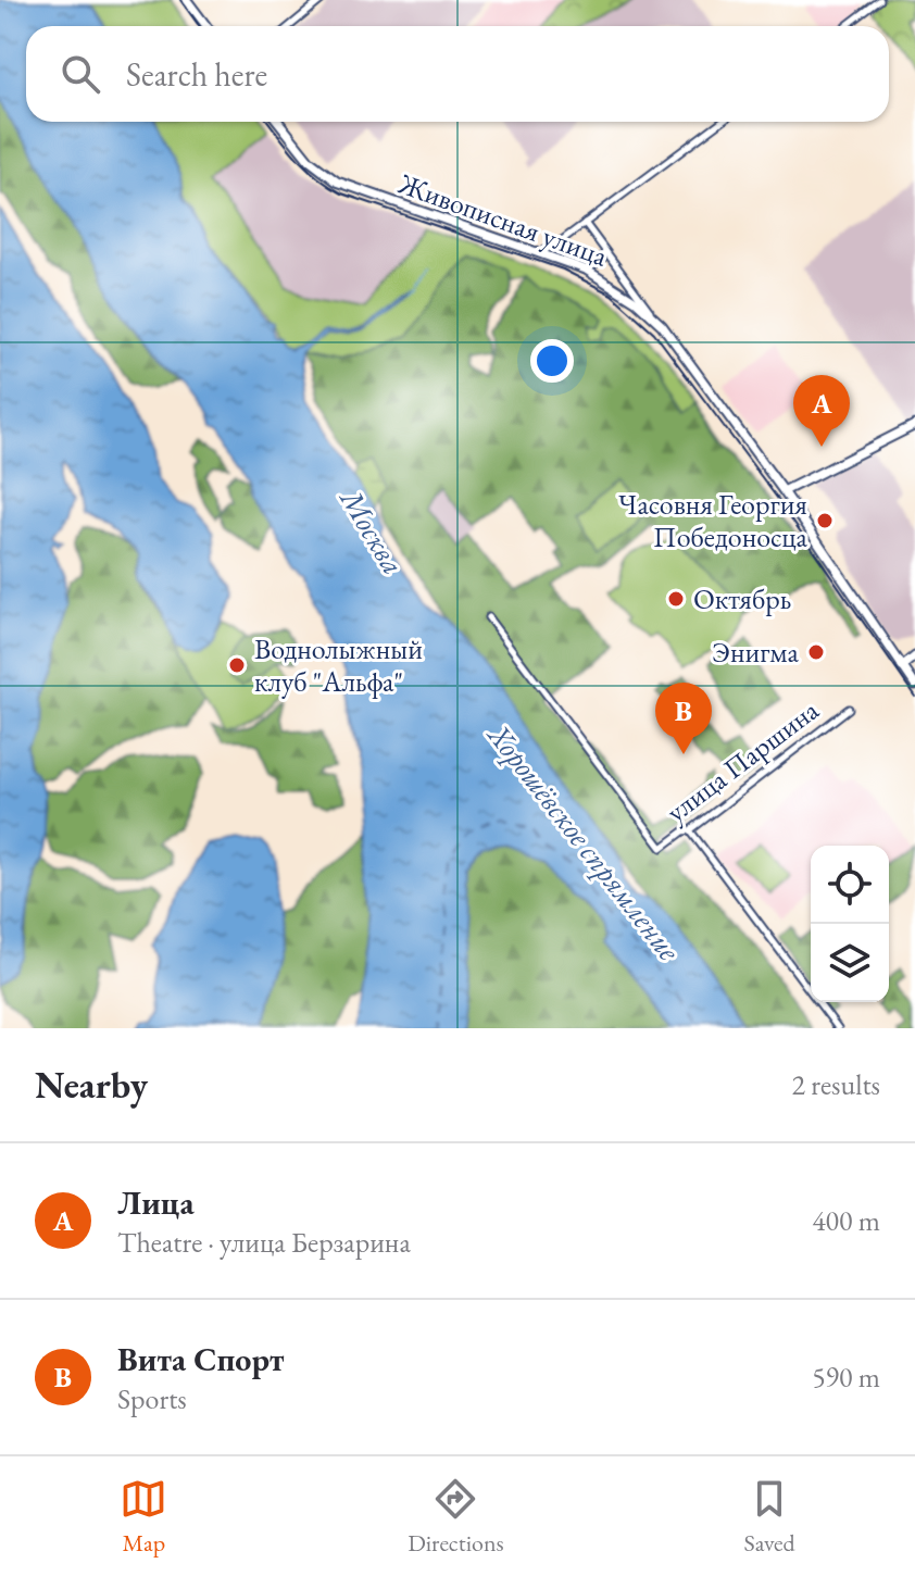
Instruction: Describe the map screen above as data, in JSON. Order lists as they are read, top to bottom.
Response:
{
  "streets": {
    "street": ["Живописная улица", "улица Паршина"]
  },
  "water": ["Москва", "Хорошёвское спрямление"],
  "places": [
    "Часовня Георгия Победоносца",
    "Октябрь",
    "Энигма",
    "Воднолыжный клуб \"Альфа\""
  ],
  "page": {
    "search": "Search here",
    "pins": ["A", "B"],
    "heading": ["Nearby", "2 results"],
    "list": [
      {
        "mark": "A",
        "name": "Лица",
        "note": "Theatre · улица Берзарина",
        "value": "400 m"
      },
      {
        "mark": "B",
        "name": "Вита Спорт",
        "note": "Sports",
        "value": "590 m"
      }
    ],
    "nav": ["Map", "Directions", "Saved"]
  }
}
